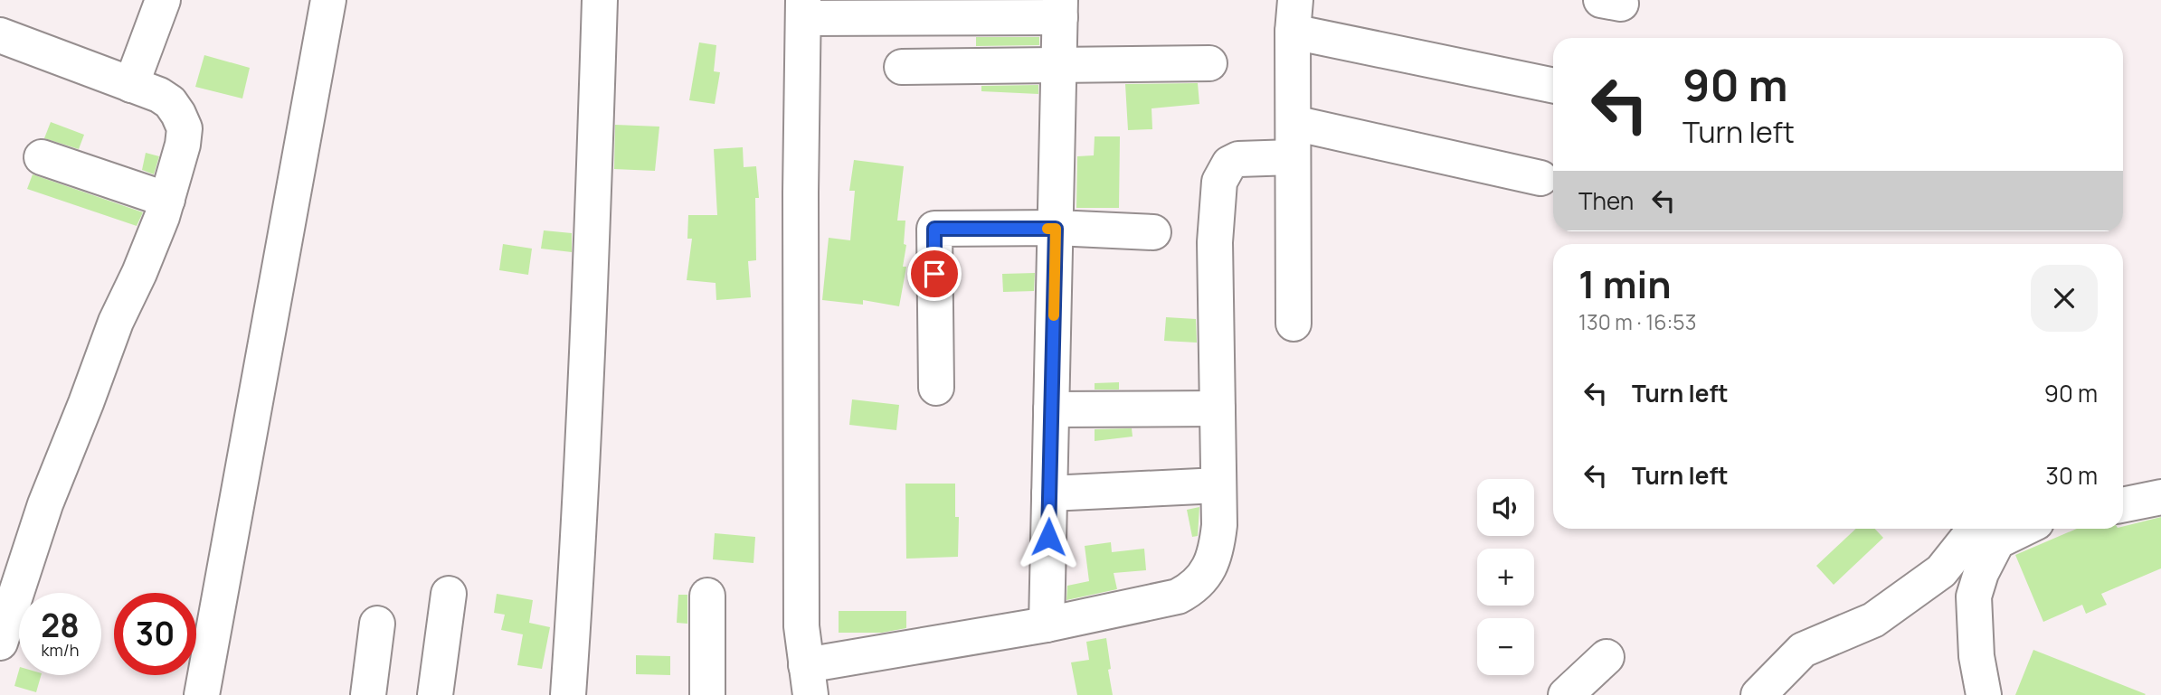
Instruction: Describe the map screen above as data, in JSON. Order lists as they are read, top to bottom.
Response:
{
  "page": {
    "turn": ["90 m", "Turn left"],
    "then": "Then",
    "heading": ["1 min", "130 m · 16:53"],
    "list": [
      {
        "name": "Turn left",
        "value": "90 m"
      },
      {
        "name": "Turn left",
        "value": "30 m"
      }
    ],
    "map_buttons": ["+", "−"],
    "speed": "28 km/h",
    "limit": "30"
  }
}
